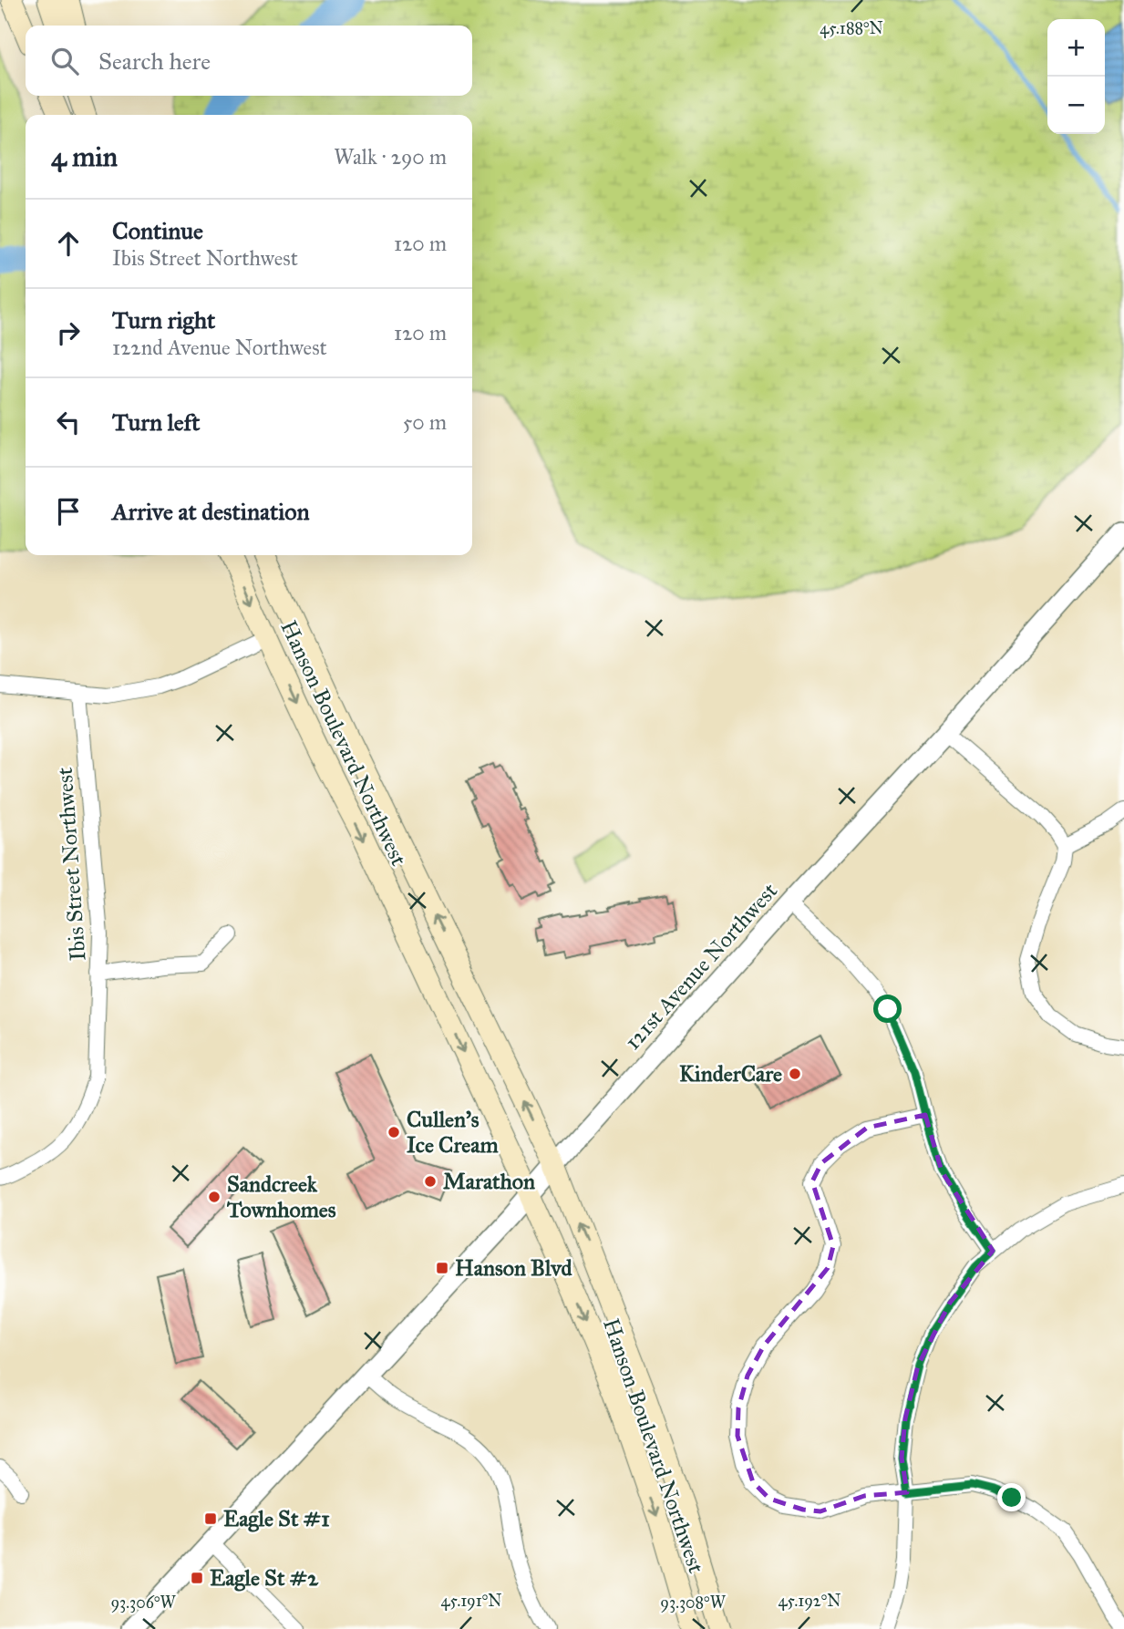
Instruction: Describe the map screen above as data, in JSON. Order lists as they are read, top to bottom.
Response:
{
  "streets": {
    "main road": ["Hanson Boulevard Northwest"],
    "street": ["Ibis Street Northwest", "121st Avenue Northwest"]
  },
  "crossings": [
    ["Hanson Boulevard Northwest", "121st Avenue Northwest"]
  ],
  "places": {
    "other": [
      "KinderCare",
      "Cullen's Ice Cream",
      "Marathon",
      "Sandcreek Townhomes"
    ],
    "transit": ["Hanson Blvd", "Eagle St #1", "Eagle St #2"]
  },
  "page": {
    "map_buttons": ["+", "−"],
    "search": "Search here",
    "heading": ["4 min", "Walk · 290 m"],
    "list": [
      ["Continue", "Ibis Street Northwest", "120 m"],
      ["Turn right", "122nd Avenue Northwest", "120 m"],
      ["Turn left", "50 m"],
      "Arrive at destination"
    ]
  },
  "coordinates": [
    "45.188°N",
    "45.191°N",
    "45.192°N",
    "93.306°W",
    "93.308°W"
  ]
}
